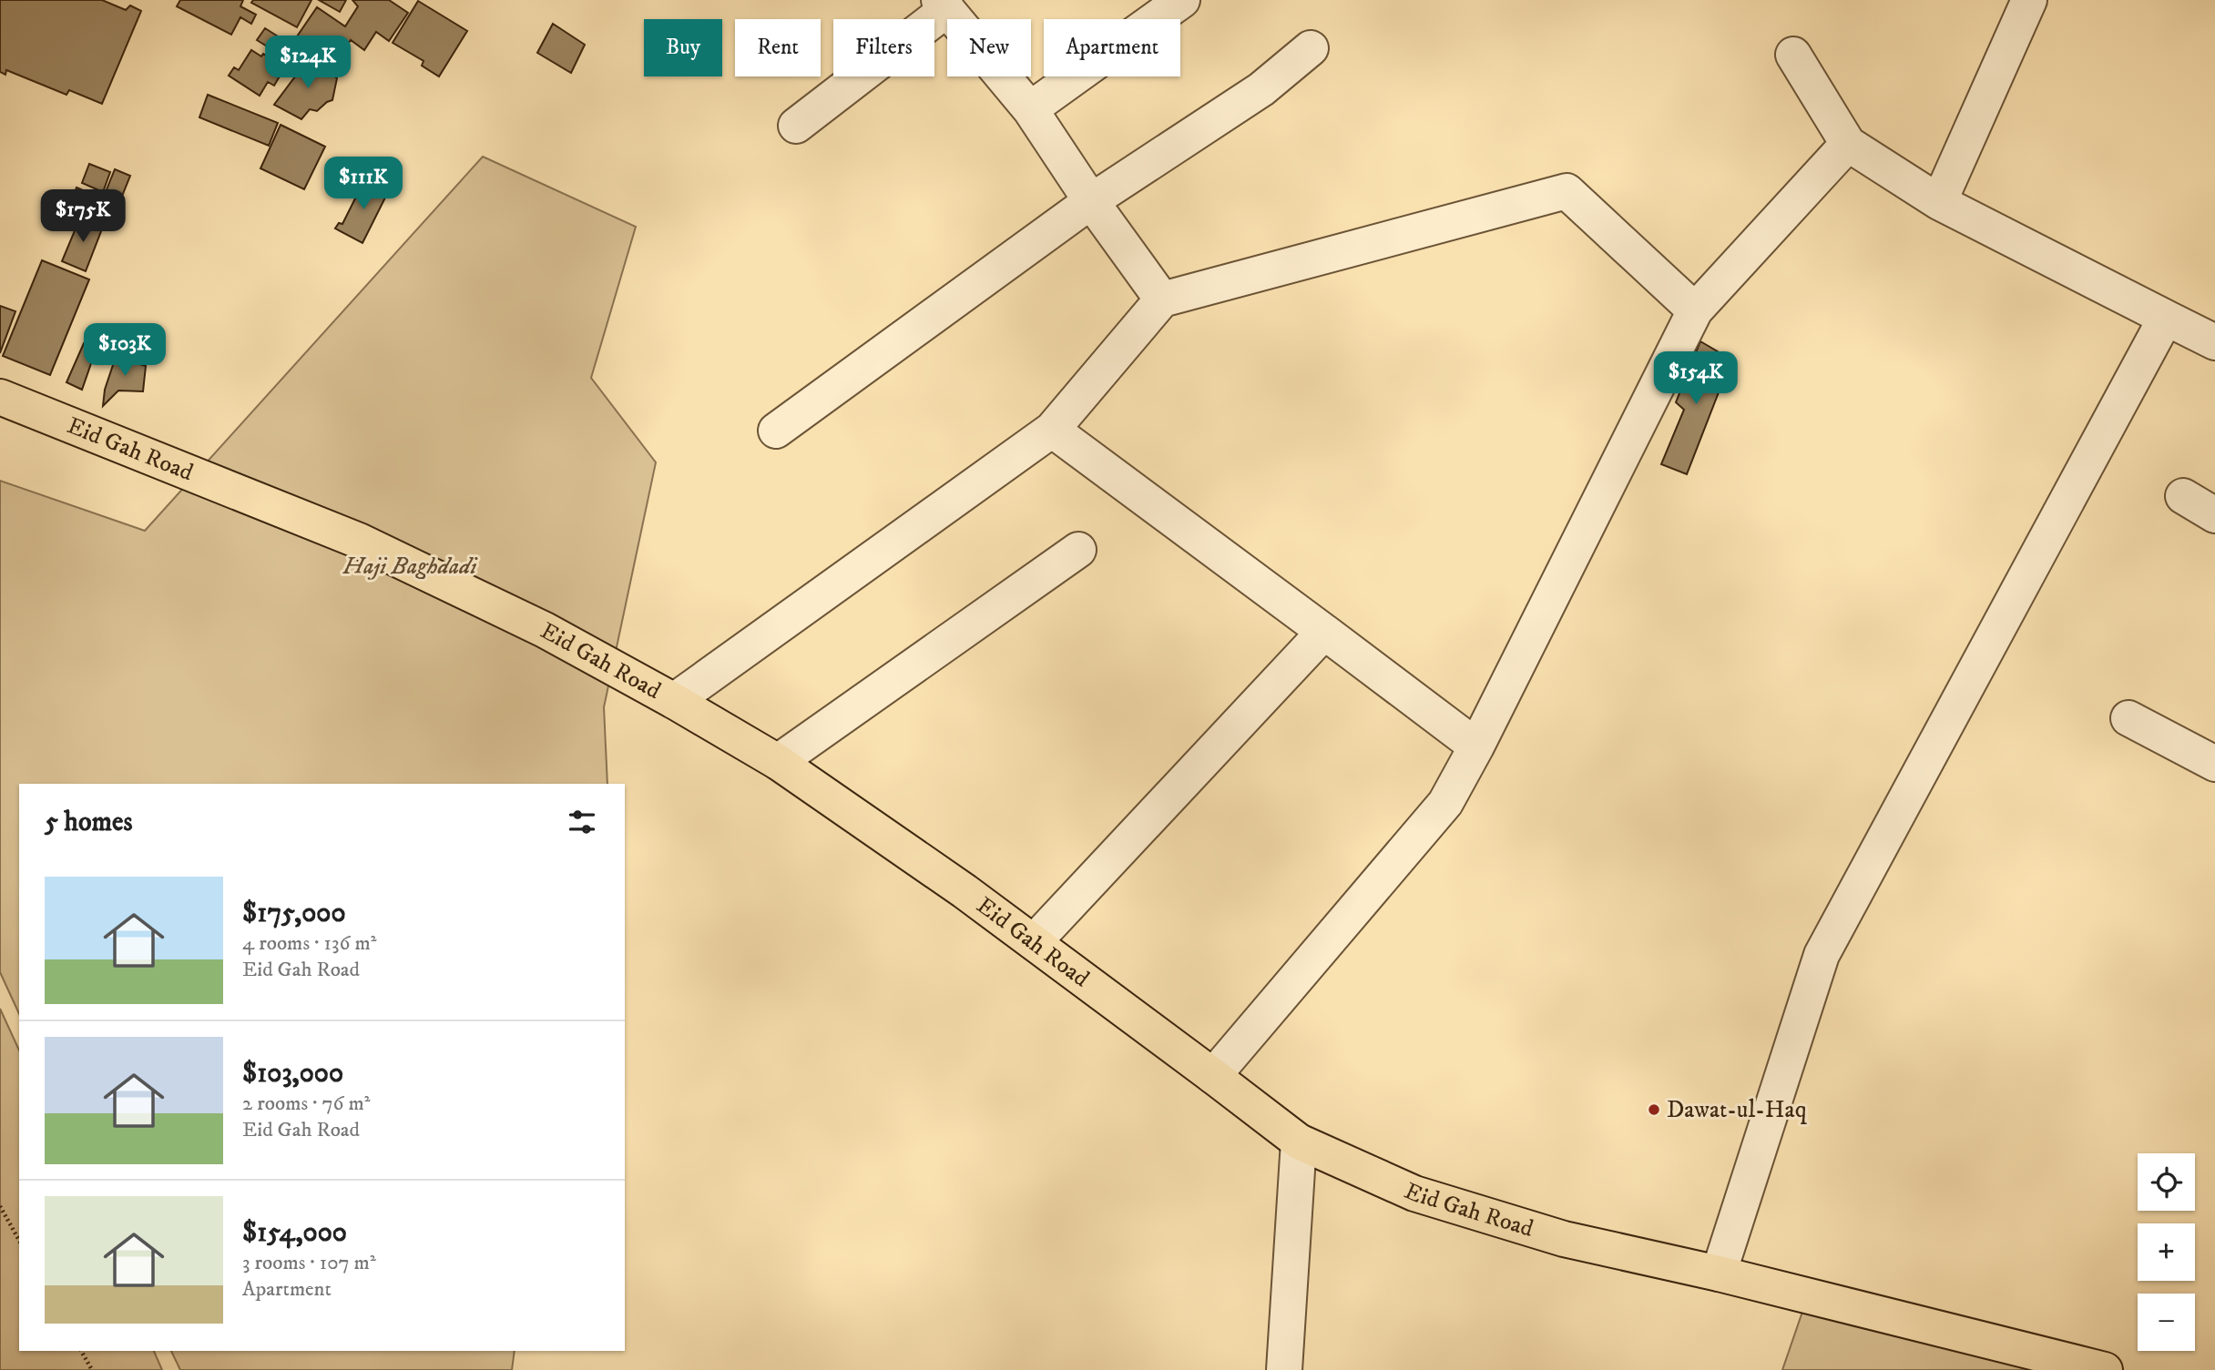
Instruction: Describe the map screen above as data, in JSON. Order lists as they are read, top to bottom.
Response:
{
  "streets": {
    "main road": ["Eid Gah Road"]
  },
  "parks": ["Haji Baghdadi"],
  "places": ["Dawat-ul-Haq"],
  "page": {
    "chip": [
      "Buy",
      "Rent",
      "Filters",
      "New",
      "Apartment"
    ],
    "price": [
      "$124K",
      "$111K",
      "$175K",
      "$103K",
      "$154K"
    ],
    "heading": "5 homes",
    "list": [
      {
        "name": "$175,000",
        "note": "4 rooms · 136 m² · Eid Gah Road"
      },
      {
        "name": "$103,000",
        "note": "2 rooms · 76 m² · Eid Gah Road"
      },
      {
        "name": "$154,000",
        "note": "3 rooms · 107 m² · Apartment"
      }
    ],
    "map_buttons": ["+", "−"]
  }
}
